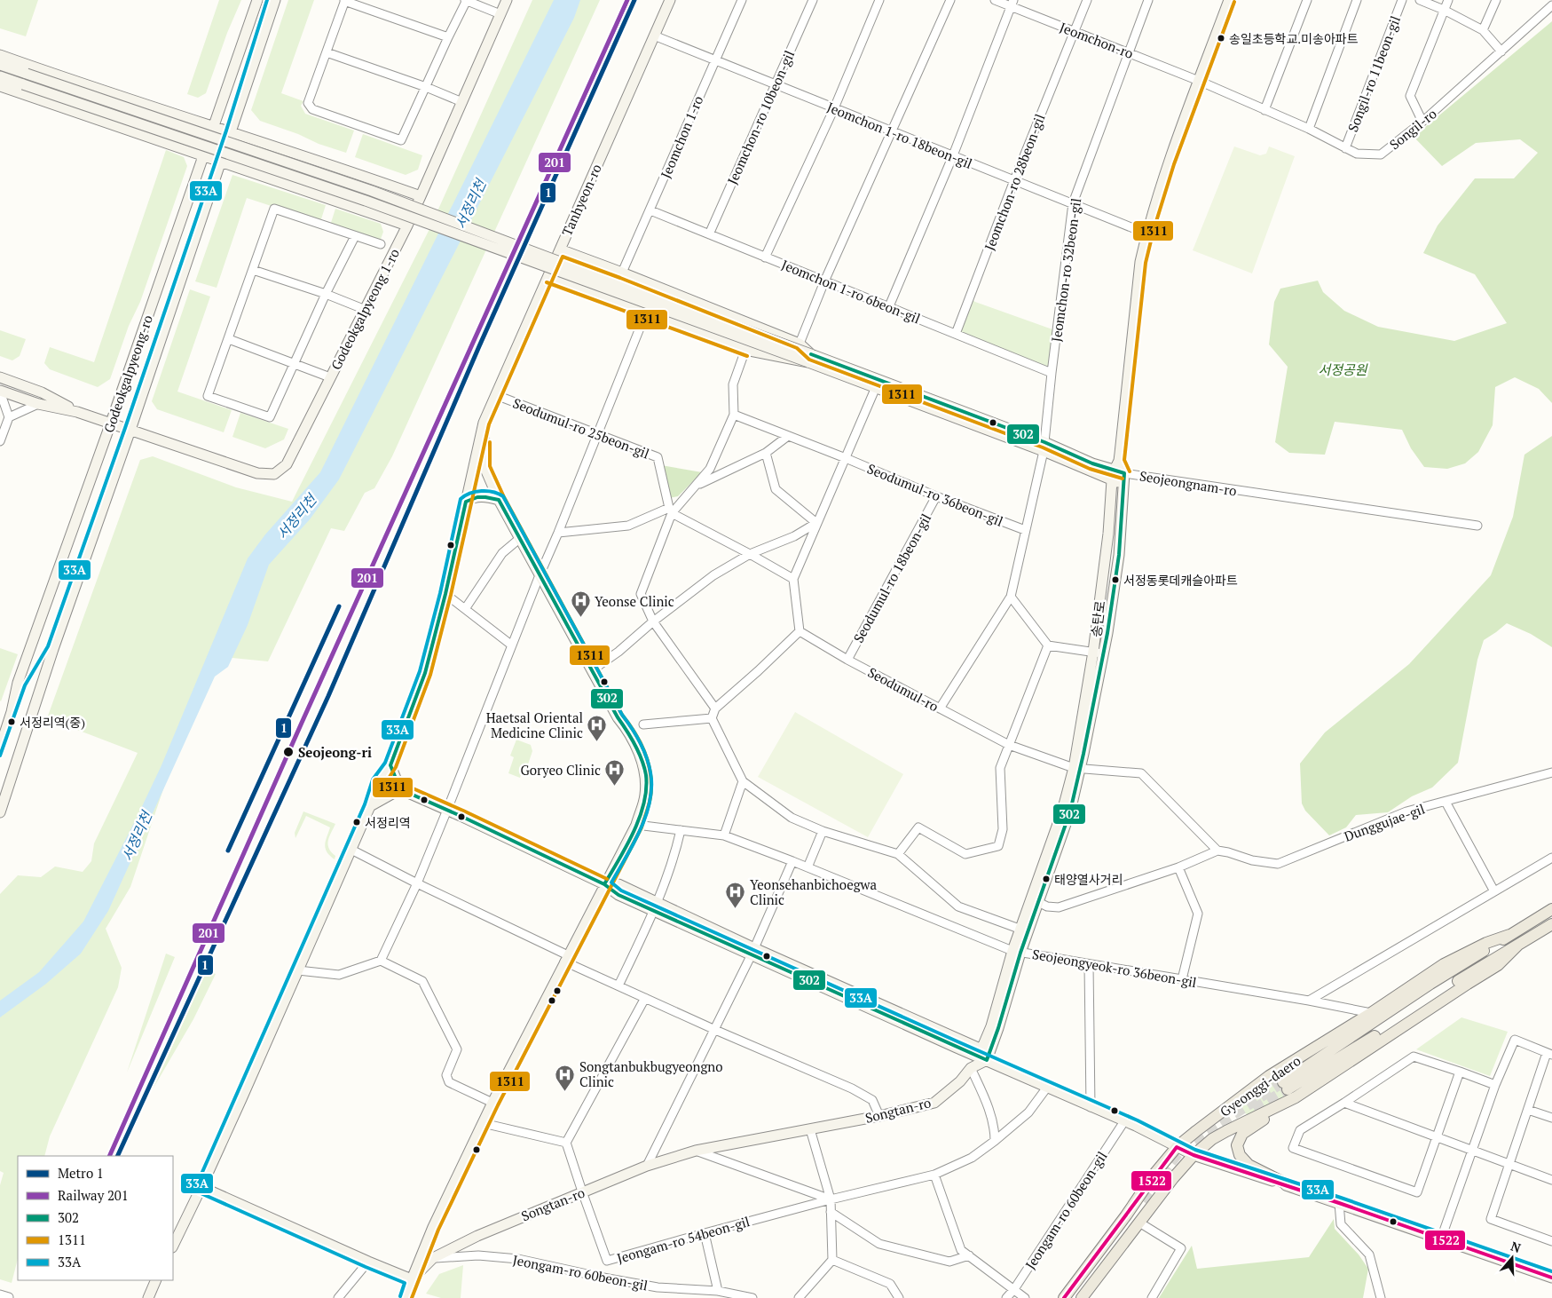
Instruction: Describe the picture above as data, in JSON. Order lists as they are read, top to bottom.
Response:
{
  "streets": {
    "main road": ["Gyeonggi-daero"],
    "street": [
      "Jeomchon-ro",
      "Songil-ro 11beon-gil",
      "Jeomchon-ro 10beon-gil",
      "Songil-ro",
      "Jeomchon 1-ro 18beon-gil",
      "Jeomchon 1-ro",
      "Jeomchon-ro 28beon-gil",
      "Tanhyeon-ro",
      "Jeomchon-ro 32beon-gil",
      "Jeomchon 1-ro 6beon-gil",
      "Godeokgalpyeong 1-ro",
      "Godeokgalpyeong-ro",
      "Seodumul-ro 25beon-gil",
      "Seojeongnam-ro",
      "Seodumul-ro 36beon-gil",
      "Seodumul-ro 18beon-gil",
      "송탄로",
      "Seodumul-ro",
      "Dunggujae-gil",
      "Seojeongyeok-ro 36beon-gil",
      "Songtan-ro",
      "Jeongam-ro 60beon-gil",
      "Jeongam-ro 54beon-gil"
    ]
  },
  "crossings": [
    ["Jeomchon-ro", "Songil-ro"],
    ["Jeomchon-ro", "Jeomchon-ro 28beon-gil"],
    ["Jeomchon-ro", "Jeomchon-ro 32beon-gil"],
    ["Songil-ro 11beon-gil", "Songil-ro"],
    ["Jeomchon-ro 10beon-gil", "Jeomchon 1-ro 18beon-gil"],
    ["Jeomchon-ro 10beon-gil", "Jeomchon 1-ro 6beon-gil"],
    ["Jeomchon 1-ro 18beon-gil", "Jeomchon 1-ro"],
    ["Jeomchon 1-ro 18beon-gil", "Jeomchon-ro 28beon-gil"],
    ["Jeomchon 1-ro 18beon-gil", "Tanhyeon-ro"],
    ["Jeomchon 1-ro 18beon-gil", "Jeomchon-ro 32beon-gil"],
    ["Jeomchon 1-ro", "Jeomchon 1-ro 6beon-gil"],
    ["Jeomchon-ro 28beon-gil", "Jeomchon 1-ro 6beon-gil"],
    ["Tanhyeon-ro", "Seodumul-ro 25beon-gil"],
    ["Jeomchon-ro 32beon-gil", "Jeomchon 1-ro 6beon-gil"],
    ["Jeomchon-ro 32beon-gil", "Seojeongnam-ro"],
    ["Jeomchon-ro 32beon-gil", "Seodumul-ro 36beon-gil"],
    ["Godeokgalpyeong 1-ro", "Godeokgalpyeong-ro"],
    ["Seojeongnam-ro", "송탄로"],
    ["Seodumul-ro 36beon-gil", "Seodumul-ro 18beon-gil"],
    ["Seodumul-ro 18beon-gil", "Seodumul-ro"],
    ["Seojeongyeok-ro 36beon-gil", "Gyeonggi-daero"],
    ["Songtan-ro", "Jeongam-ro 60beon-gil"],
    ["Songtan-ro", "Jeongam-ro 54beon-gil"]
  ],
  "water": ["서정리천"],
  "parks": ["서정공원"],
  "places": {
    "other": [
      "송일초등학교.미송아파트",
      "서정동롯데캐슬아파트",
      "서정리역(중)",
      "Seojeong-ri",
      "서정리역",
      "태양열사거리"
    ],
    "hospital": [
      "Yeonse Clinic",
      "Haetsal Oriental Medicine Clinic",
      "Goryeo Clinic",
      "Yeonsehanbichoegwa Clinic",
      "Songtanbukbugyeongno Clinic"
    ]
  },
  "lines": [
    "metro line 1",
    "rail line 201",
    "transit line 33A",
    "transit line 1311",
    "transit line 302",
    "transit line 1522"
  ],
  "legend": [
    "Metro 1",
    "Railway 201",
    "302",
    "1311",
    "33A"
  ],
  "north": "top"
}
